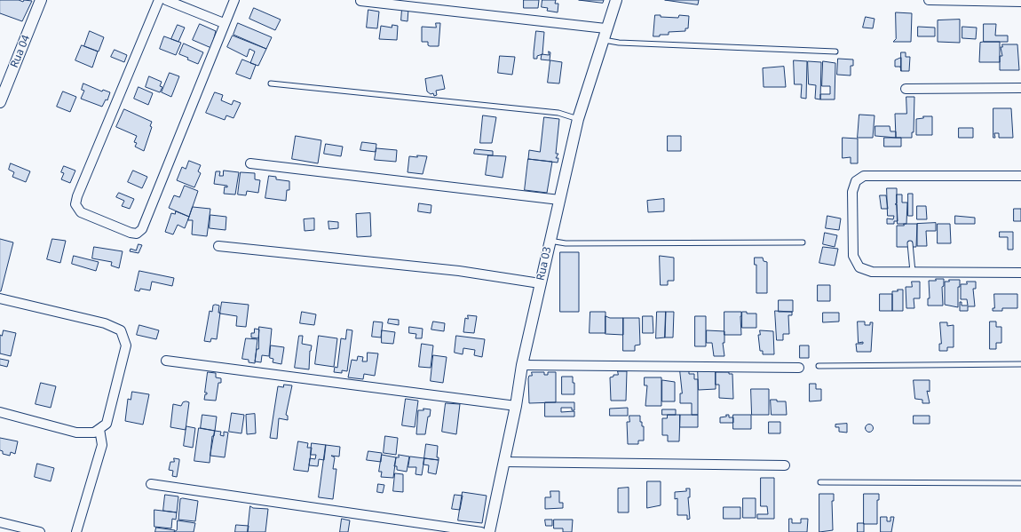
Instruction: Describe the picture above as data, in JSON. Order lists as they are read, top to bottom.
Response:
{
  "streets": {
    "street": ["Rua 04", "Rua 03"]
  }
}
